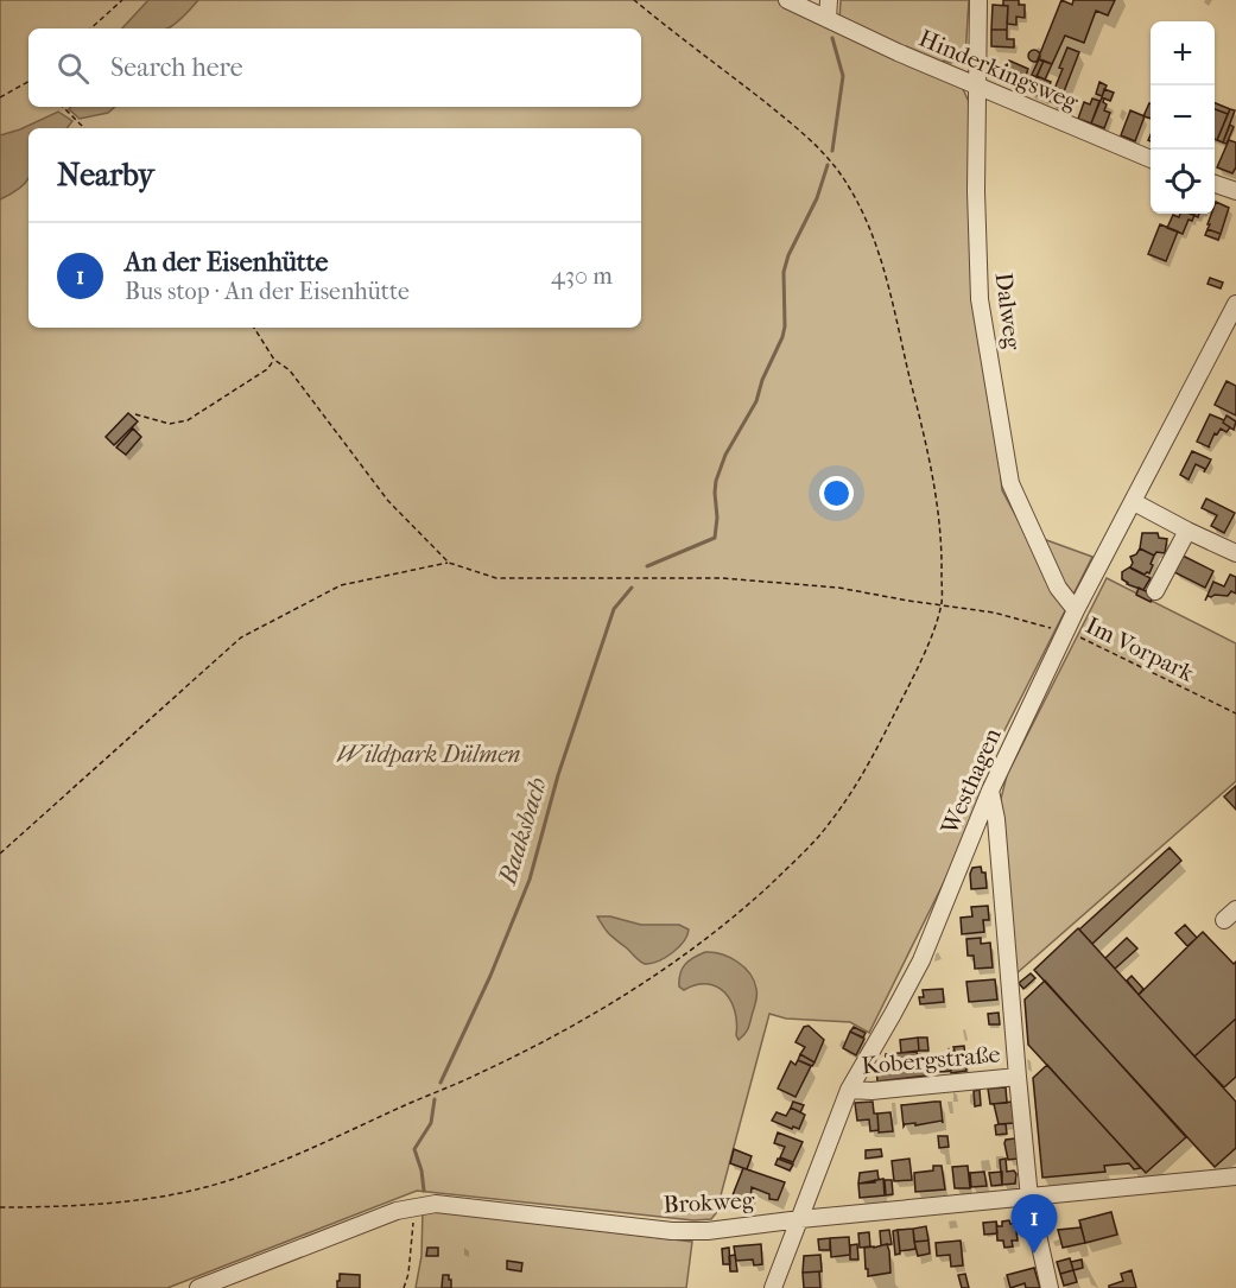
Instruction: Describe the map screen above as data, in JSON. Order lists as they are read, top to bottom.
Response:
{
  "streets": {
    "street": [
      "Hinderkingsweg",
      "Dalweg",
      "Westhagen",
      "Kobergstraße",
      "Brokweg"
    ],
    "path": ["Im Vorpark"]
  },
  "crossings": [
    ["Hinderkingsweg", "Dalweg"],
    ["Dalweg", "Westhagen"],
    ["Im Vorpark", "Westhagen"],
    ["Westhagen", "Kobergstraße"],
    ["Westhagen", "Brokweg"]
  ],
  "water": ["Baaksbach"],
  "parks": ["Wildpark Dülmen"],
  "page": {
    "map_buttons": ["+", "−"],
    "search": "Search here",
    "heading": "Nearby",
    "list": [
      {
        "mark": "1",
        "name": "An der Eisenhütte",
        "note": "Bus stop · An der Eisenhütte",
        "value": "430 m"
      }
    ],
    "pins": "1"
  }
}
